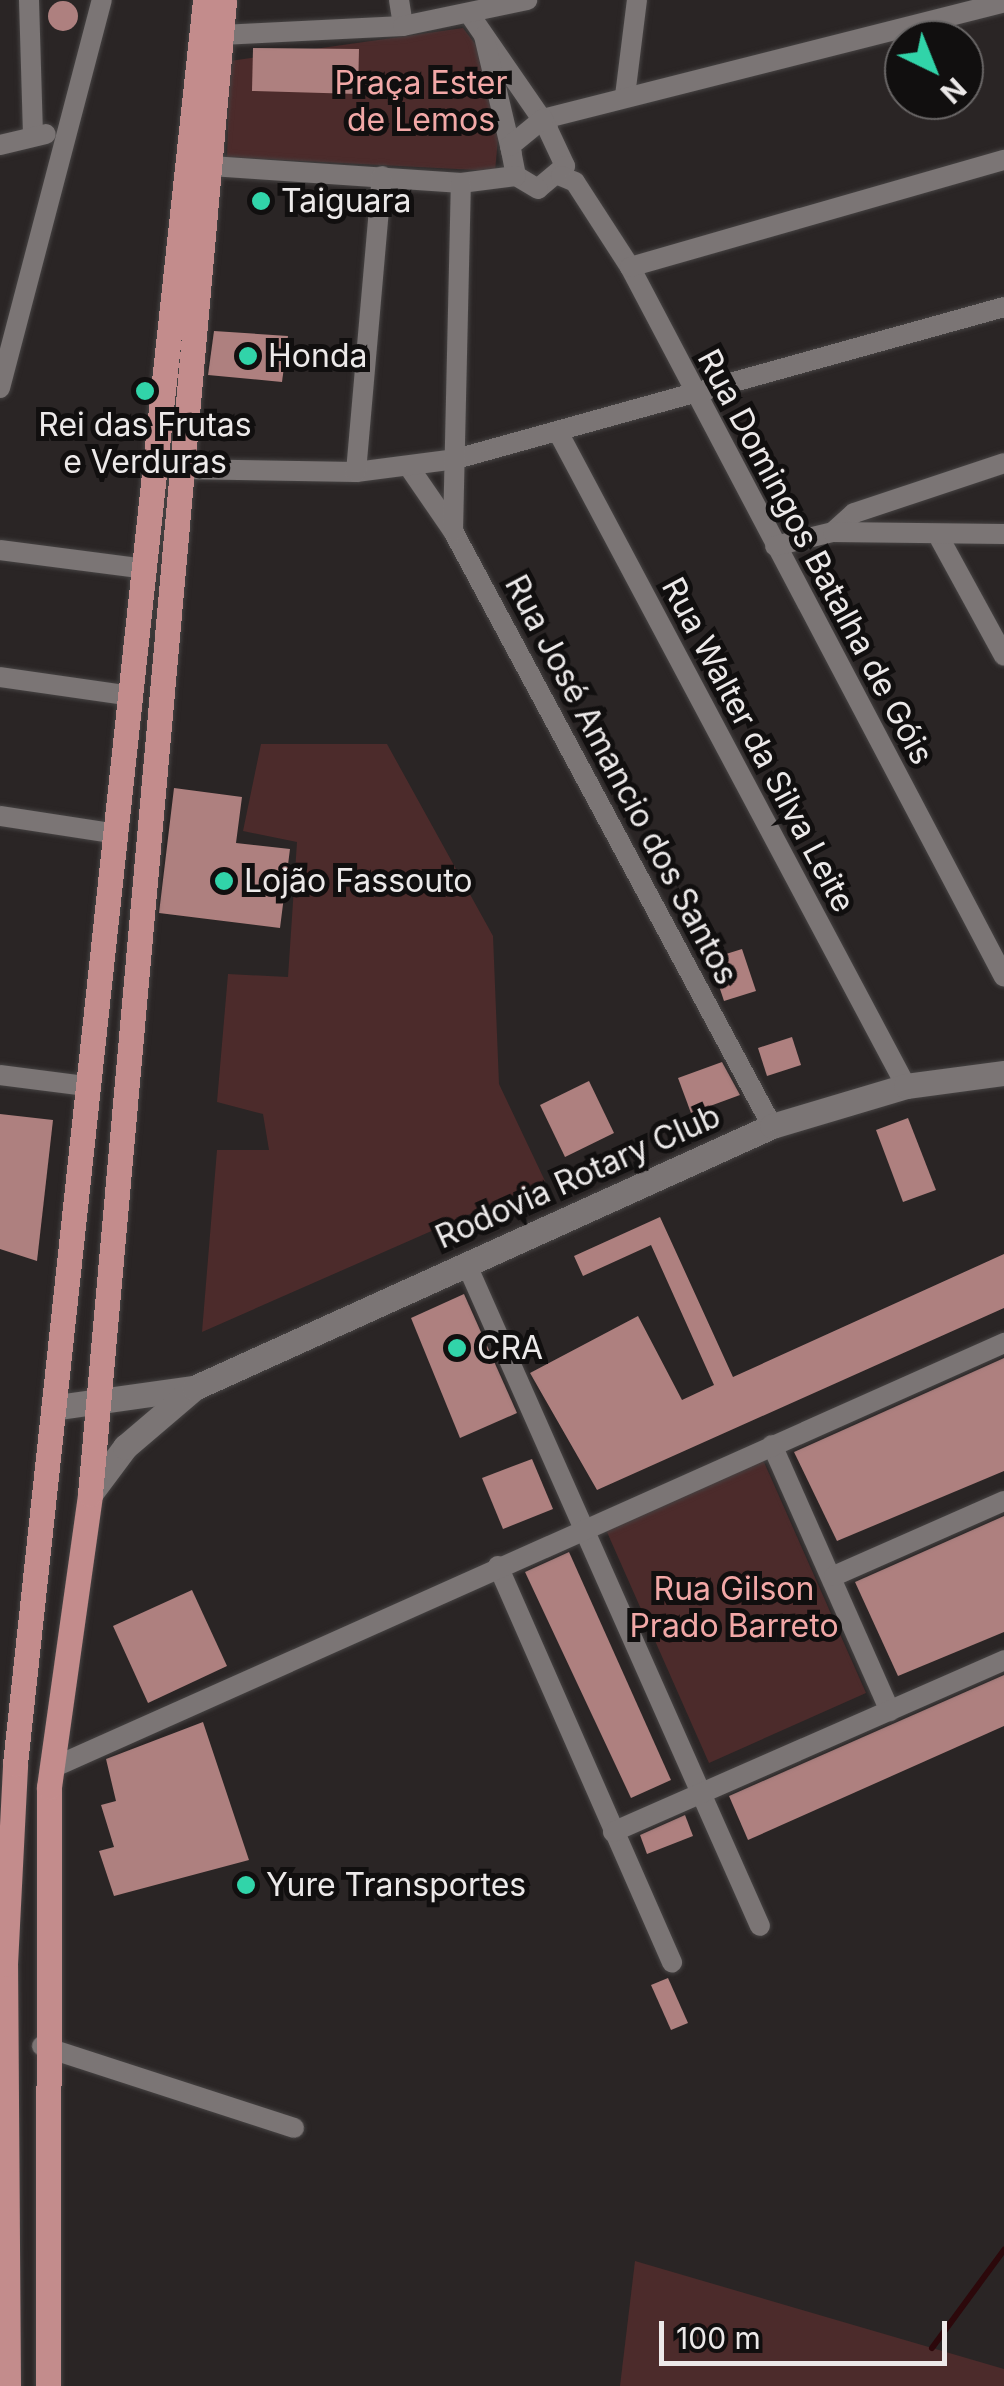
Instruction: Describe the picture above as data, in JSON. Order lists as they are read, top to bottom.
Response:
{
  "streets": {
    "main road": ["Rodovia Rotary Club"],
    "street": ["Rua Domingos Batalha de Góis", "Rua Walter da Silva Leite", "Rua José Amancio dos Santos"]
  },
  "crossings": [
    ["Rua Walter da Silva Leite", "Rodovia Rotary Club"],
    ["Rua José Amancio dos Santos", "Rodovia Rotary Club"]
  ],
  "parks": ["Praça Ester de Lemos", "Rua Gilson Prado Barreto"],
  "places": [
    "Taiguara",
    "Honda",
    "Rei das Frutas e Verduras",
    "Lojão Fassouto",
    "CRA",
    "Yure Transportes"
  ],
  "scale_bar": "100 m",
  "north": "bottom right"
}
